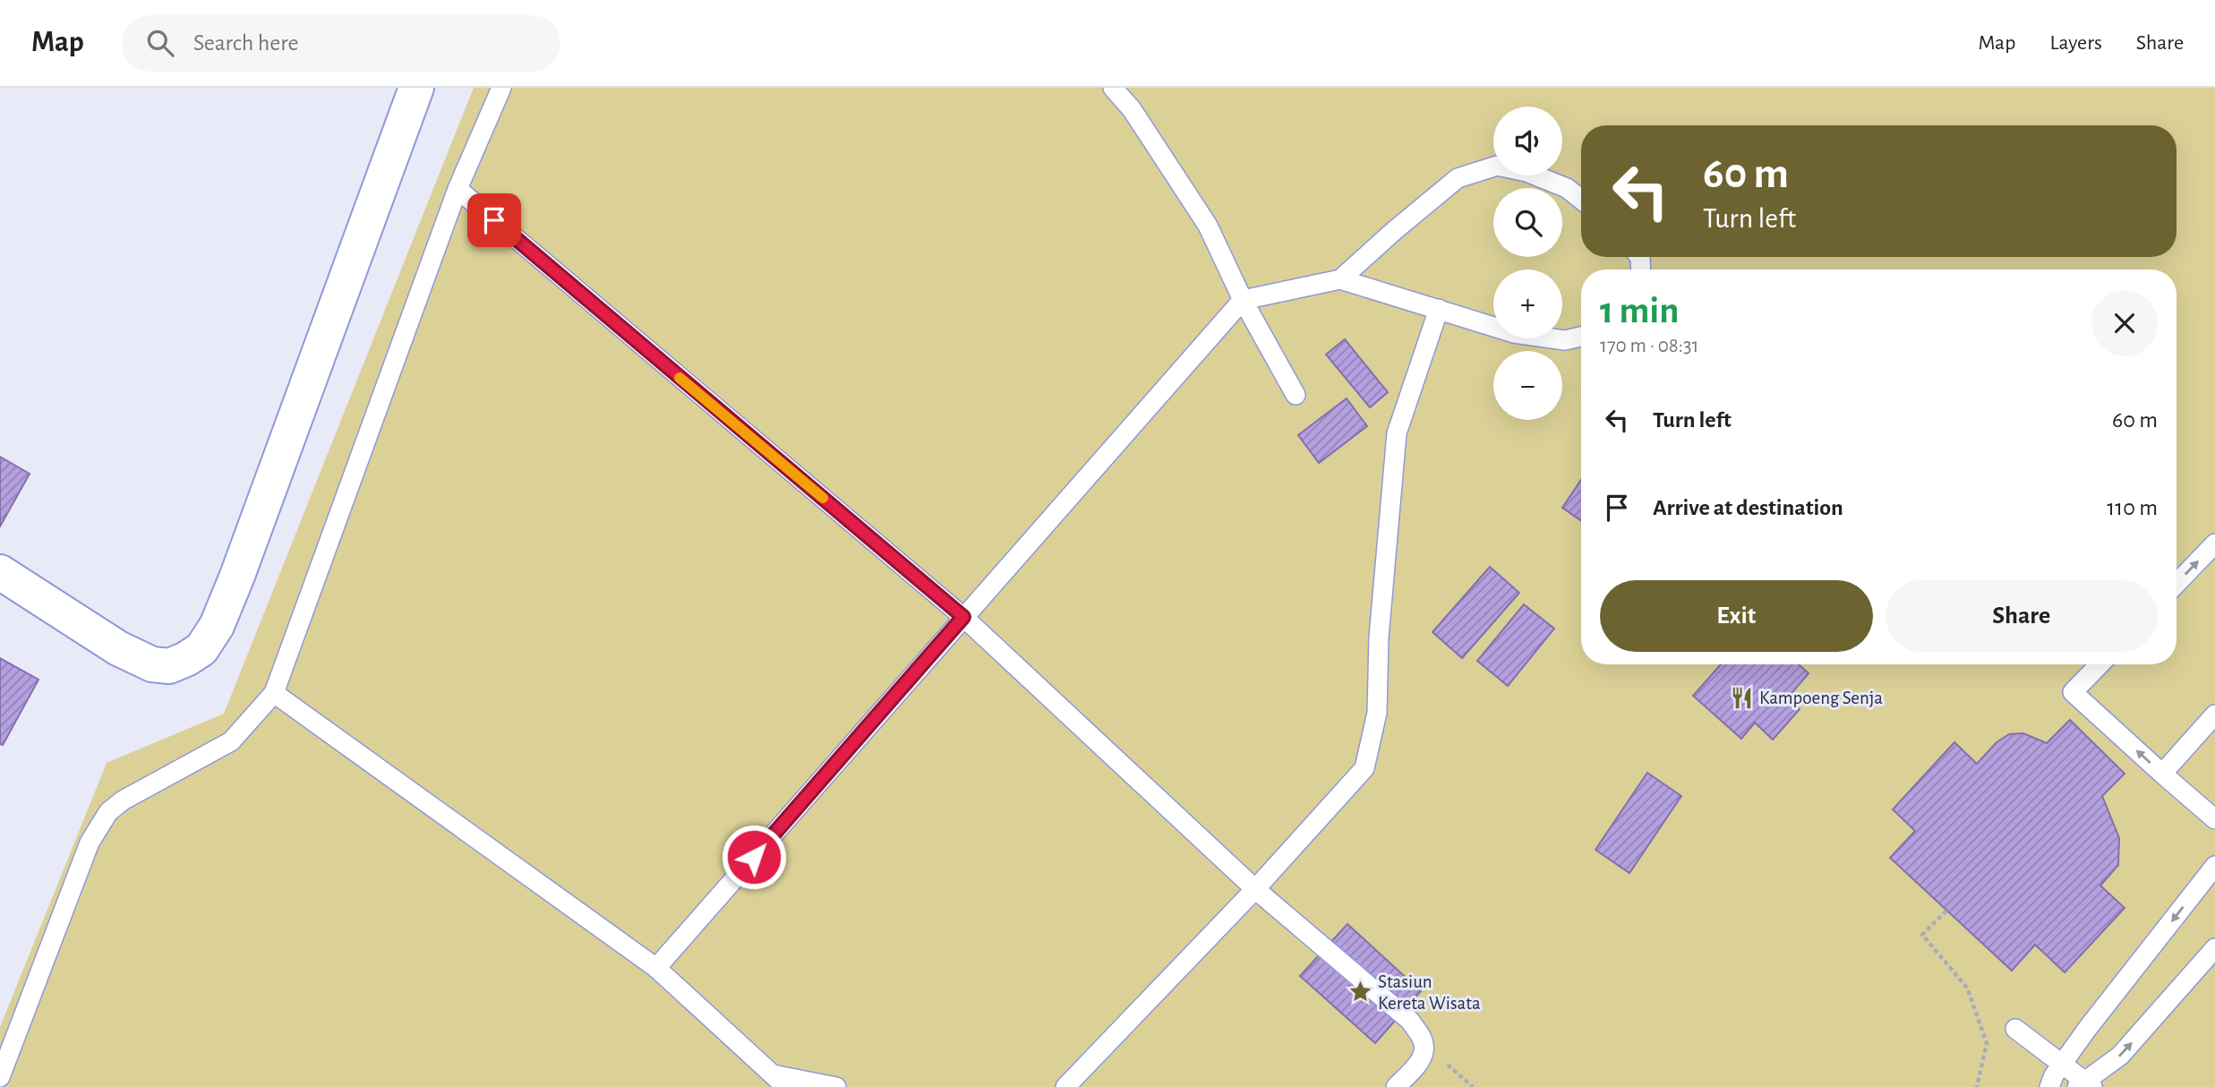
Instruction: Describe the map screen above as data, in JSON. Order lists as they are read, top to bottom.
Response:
{
  "places": {
    "restaurant": ["Kampoeng Senja"],
    "place": ["Stasiun Kereta Wisata"]
  },
  "page": {
    "header": "Map",
    "search": "Search here",
    "nav": ["Map", "Layers", "Share"],
    "map_buttons": ["+", "−"],
    "turn": ["60 m", "Turn left"],
    "heading": ["1 min", "170 m · 08:31"],
    "list": [
      {
        "name": "Turn left",
        "value": "60 m"
      },
      {
        "name": "Arrive at destination",
        "value": "110 m"
      }
    ],
    "buttons": ["Exit", "Share"]
  }
}
